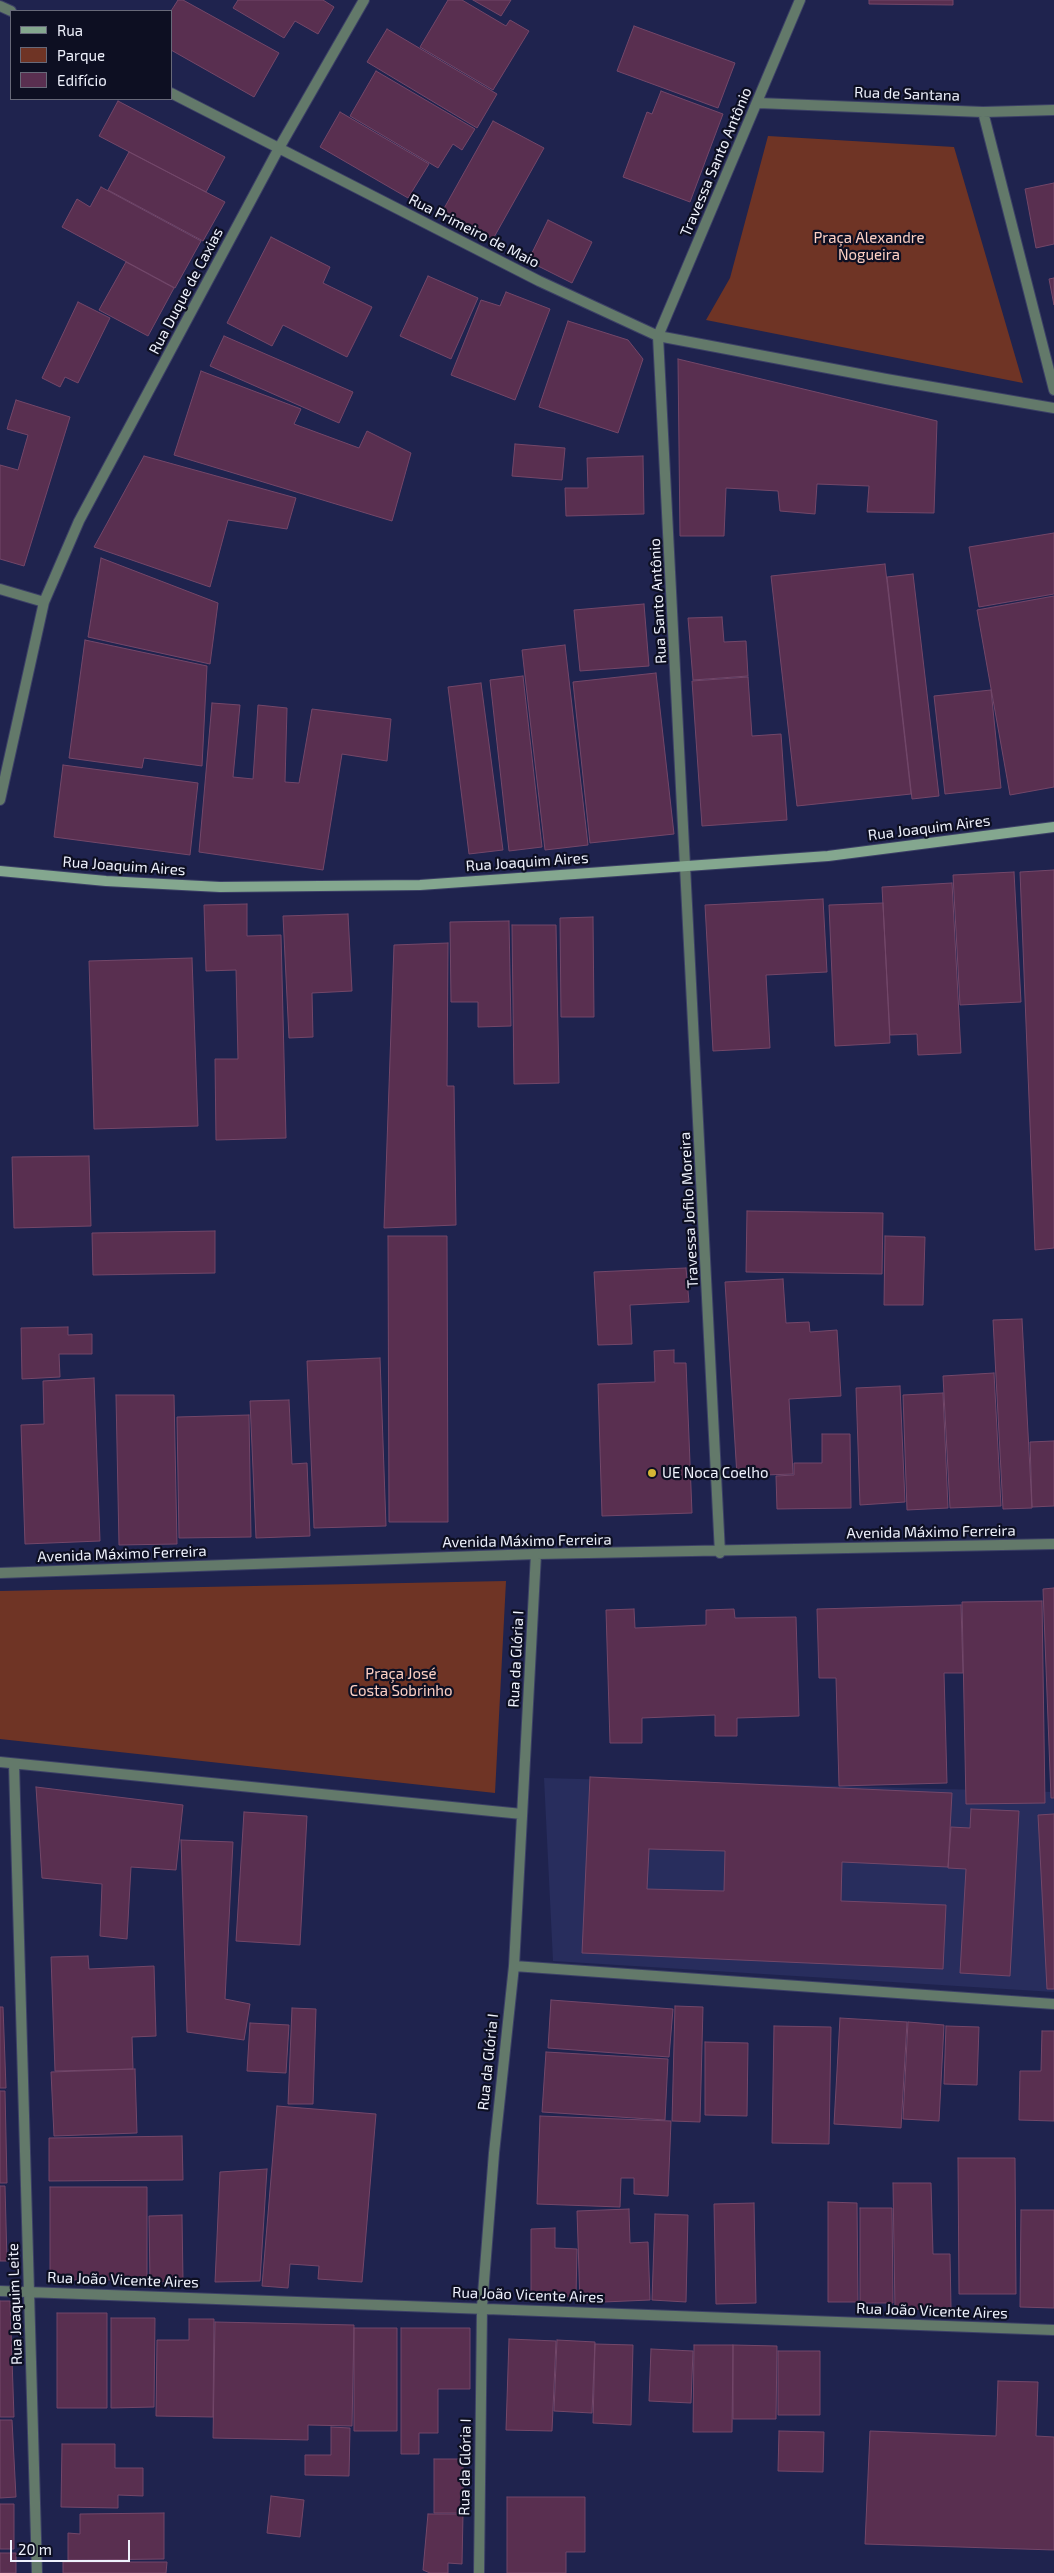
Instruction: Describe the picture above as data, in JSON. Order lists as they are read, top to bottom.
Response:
{
  "streets": {
    "street": [
      "Rua de Santana",
      "Travessa Santo Antônio",
      "Rua Primeiro de Maio",
      "Rua Duque de Caxias",
      "Rua Santo Antônio",
      "Rua Joaquim Aires",
      "Travessa Jofilo Moreira",
      "Avenida Máximo Ferreira",
      "Rua da Glória I",
      "Rua João Vicente Aires",
      "Rua Joaquim Leite"
    ]
  },
  "crossings": [
    ["Rua de Santana", "Travessa Santo Antônio"],
    ["Travessa Santo Antônio", "Rua Primeiro de Maio"],
    ["Travessa Santo Antônio", "Rua Santo Antônio"],
    ["Rua Primeiro de Maio", "Rua Duque de Caxias"],
    ["Rua Primeiro de Maio", "Rua Santo Antônio"],
    ["Rua Santo Antônio", "Rua Joaquim Aires"],
    ["Rua Santo Antônio", "Travessa Jofilo Moreira"],
    ["Rua Joaquim Aires", "Travessa Jofilo Moreira"],
    ["Travessa Jofilo Moreira", "Avenida Máximo Ferreira"],
    ["Avenida Máximo Ferreira", "Rua da Glória I"],
    ["Rua da Glória I", "Rua João Vicente Aires"],
    ["Rua João Vicente Aires", "Rua Joaquim Leite"]
  ],
  "parks": ["Praça Alexandre Nogueira", "Praça José Costa Sobrinho"],
  "places": ["UE Noca Coelho"],
  "legend": ["Rua", "Parque", "Edifício"],
  "scale_bar": "20 m"
}
